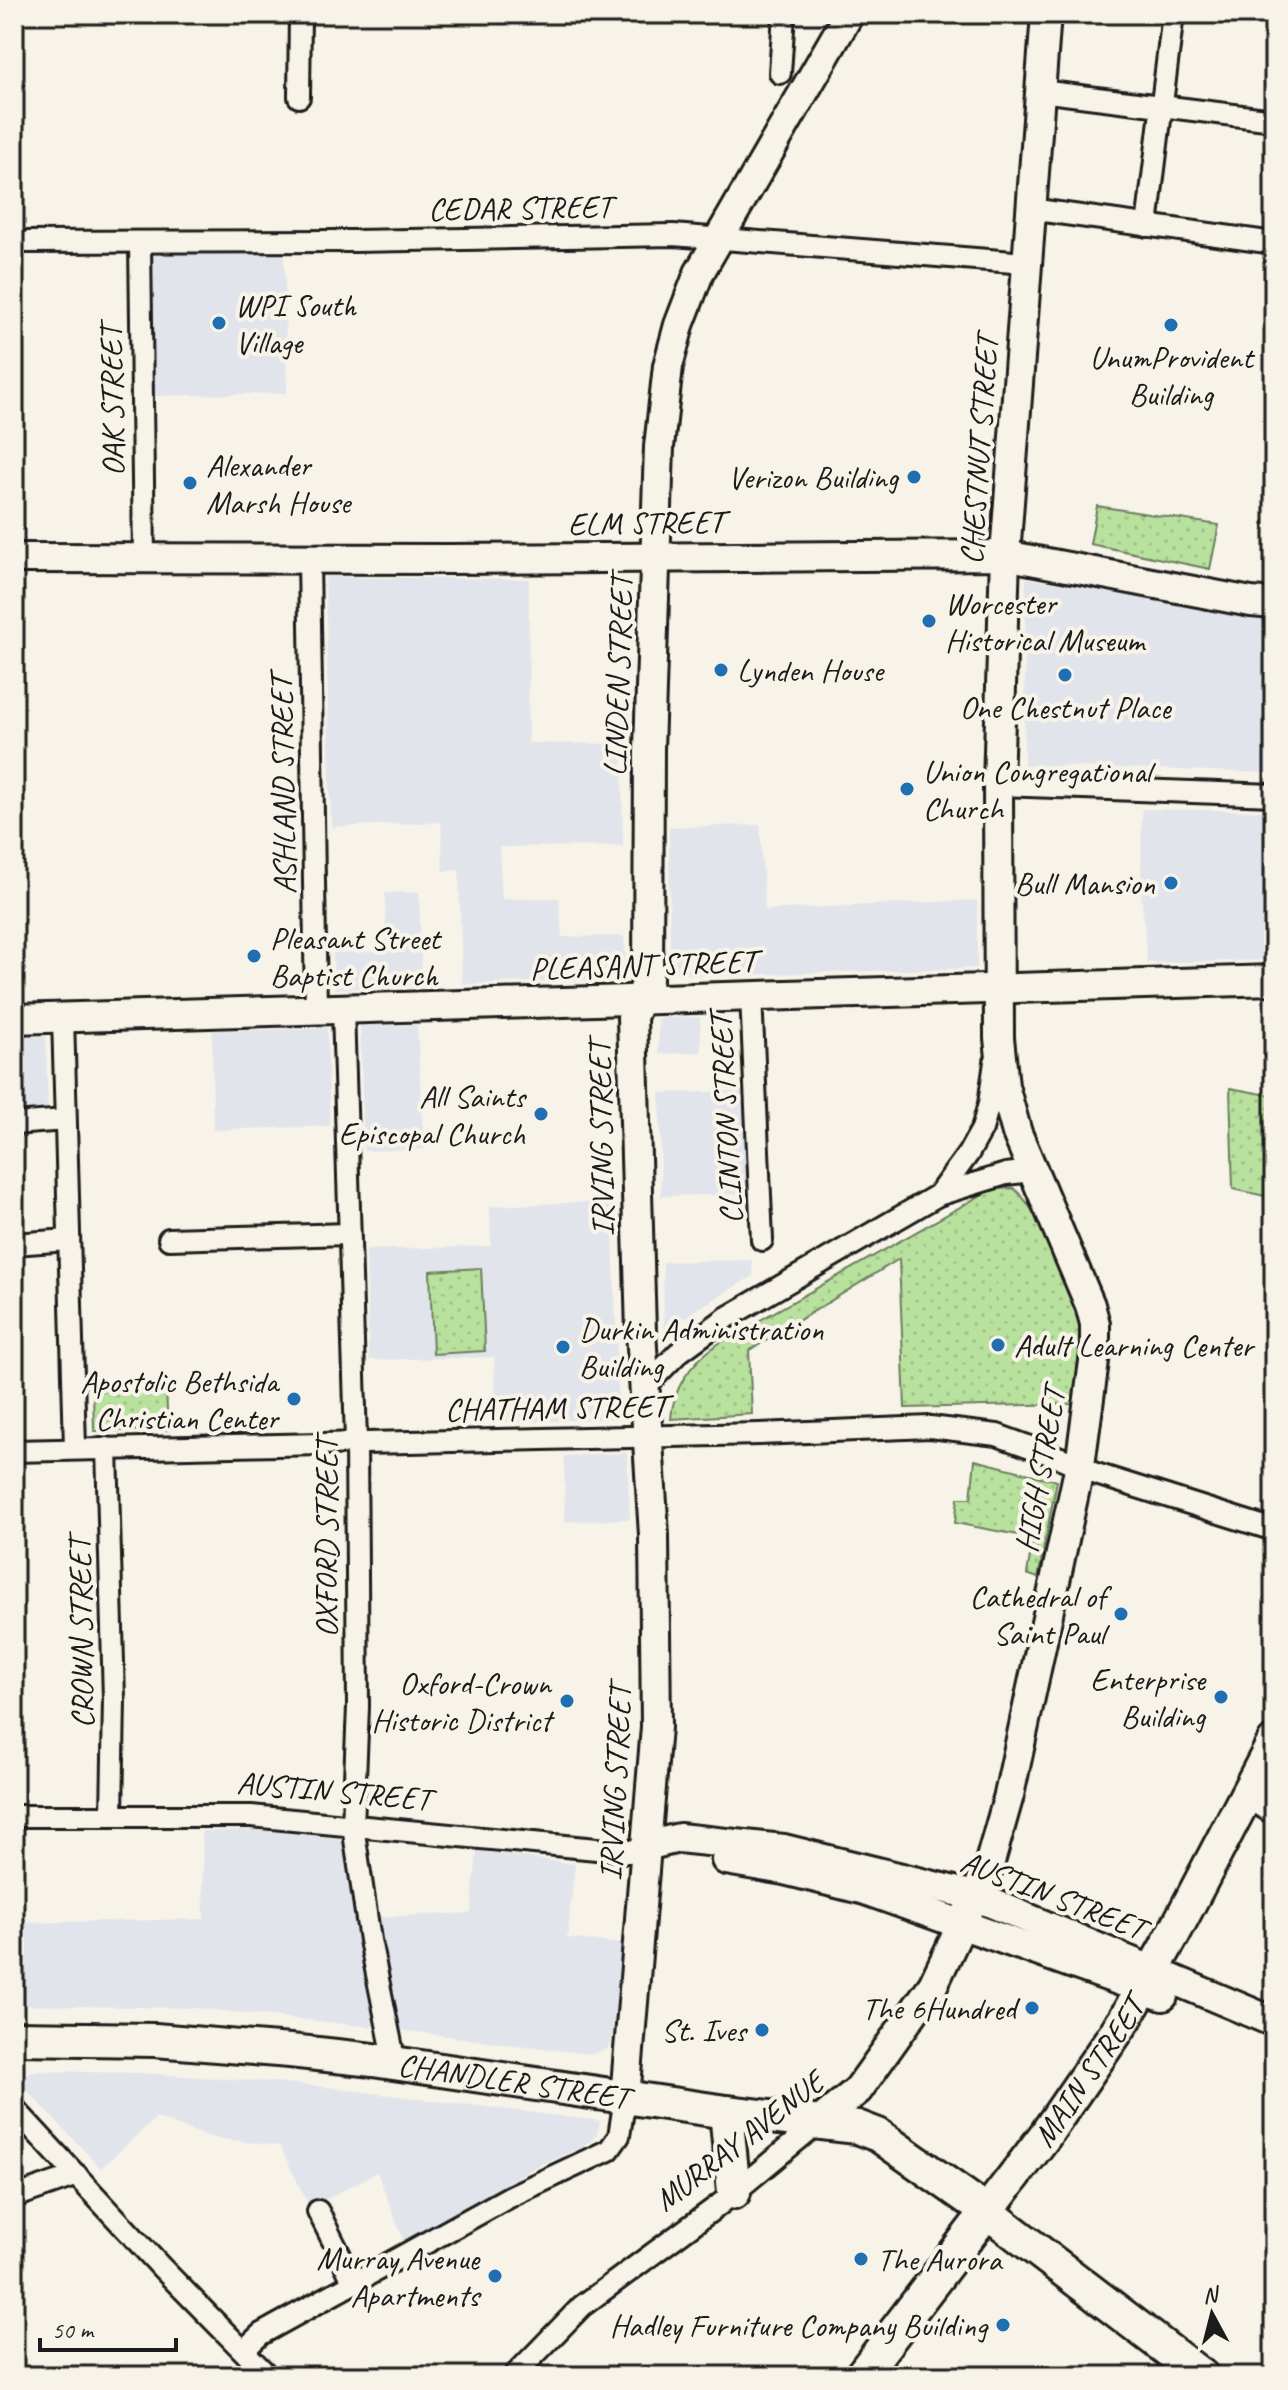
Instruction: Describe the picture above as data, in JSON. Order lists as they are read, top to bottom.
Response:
{
  "streets": {
    "main road": [
      "CHESTNUT STREET",
      "ELM STREET",
      "LINDEN STREET",
      "PLEASANT STREET",
      "IRVING STREET",
      "HIGH STREET",
      "AUSTIN STREET",
      "MAIN STREET",
      "CHANDLER STREET",
      "MURRAY AVENUE"
    ],
    "street": [
      "CEDAR STREET",
      "OAK STREET",
      "ASHLAND STREET",
      "CLINTON STREET",
      "CHATHAM STREET",
      "OXFORD STREET",
      "CROWN STREET"
    ]
  },
  "crossings": [
    ["CEDAR STREET", "OAK STREET"],
    ["CEDAR STREET", "CHESTNUT STREET"],
    ["CEDAR STREET", "LINDEN STREET"],
    ["OAK STREET", "ELM STREET"],
    ["CHESTNUT STREET", "ELM STREET"],
    ["CHESTNUT STREET", "PLEASANT STREET"],
    ["CHESTNUT STREET", "IRVING STREET"],
    ["CHESTNUT STREET", "HIGH STREET"],
    ["ELM STREET", "LINDEN STREET"],
    ["ELM STREET", "ASHLAND STREET"],
    ["LINDEN STREET", "PLEASANT STREET"],
    ["LINDEN STREET", "IRVING STREET"],
    ["ASHLAND STREET", "PLEASANT STREET"],
    ["ASHLAND STREET", "OXFORD STREET"],
    ["PLEASANT STREET", "CLINTON STREET"],
    ["PLEASANT STREET", "IRVING STREET"],
    ["PLEASANT STREET", "OXFORD STREET"],
    ["IRVING STREET", "CHATHAM STREET"],
    ["IRVING STREET", "AUSTIN STREET"],
    ["IRVING STREET", "CHANDLER STREET"],
    ["CHATHAM STREET", "HIGH STREET"],
    ["CHATHAM STREET", "OXFORD STREET"],
    ["CHATHAM STREET", "CROWN STREET"],
    ["HIGH STREET", "AUSTIN STREET"],
    ["HIGH STREET", "MURRAY AVENUE"],
    ["OXFORD STREET", "AUSTIN STREET"],
    ["OXFORD STREET", "CHANDLER STREET"],
    ["CROWN STREET", "AUSTIN STREET"],
    ["AUSTIN STREET", "MAIN STREET"],
    ["AUSTIN STREET", "MURRAY AVENUE"],
    ["MAIN STREET", "CHANDLER STREET"],
    ["CHANDLER STREET", "MURRAY AVENUE"]
  ],
  "places": [
    "WPI South Village",
    "UnumProvident Building",
    "Verizon Building",
    "Alexander Marsh House",
    "Worcester Historical Museum",
    "Lynden House",
    "One Chestnut Place",
    "Union Congregational Church",
    "Bull Mansion",
    "Pleasant Street Baptist Church",
    "All Saints Episcopal Church",
    "Adult Learning Center",
    "Durkin Administration Building",
    "Apostolic Bethsida Christian Center",
    "Cathedral of Saint Paul",
    "Enterprise Building",
    "Oxford-Crown Historic District",
    "The 6Hundred",
    "St. Ives",
    "The Aurora",
    "Murray Avenue Apartments",
    "Hadley Furniture Company Building"
  ],
  "scale_bar": "50 m",
  "north": "top"
}
